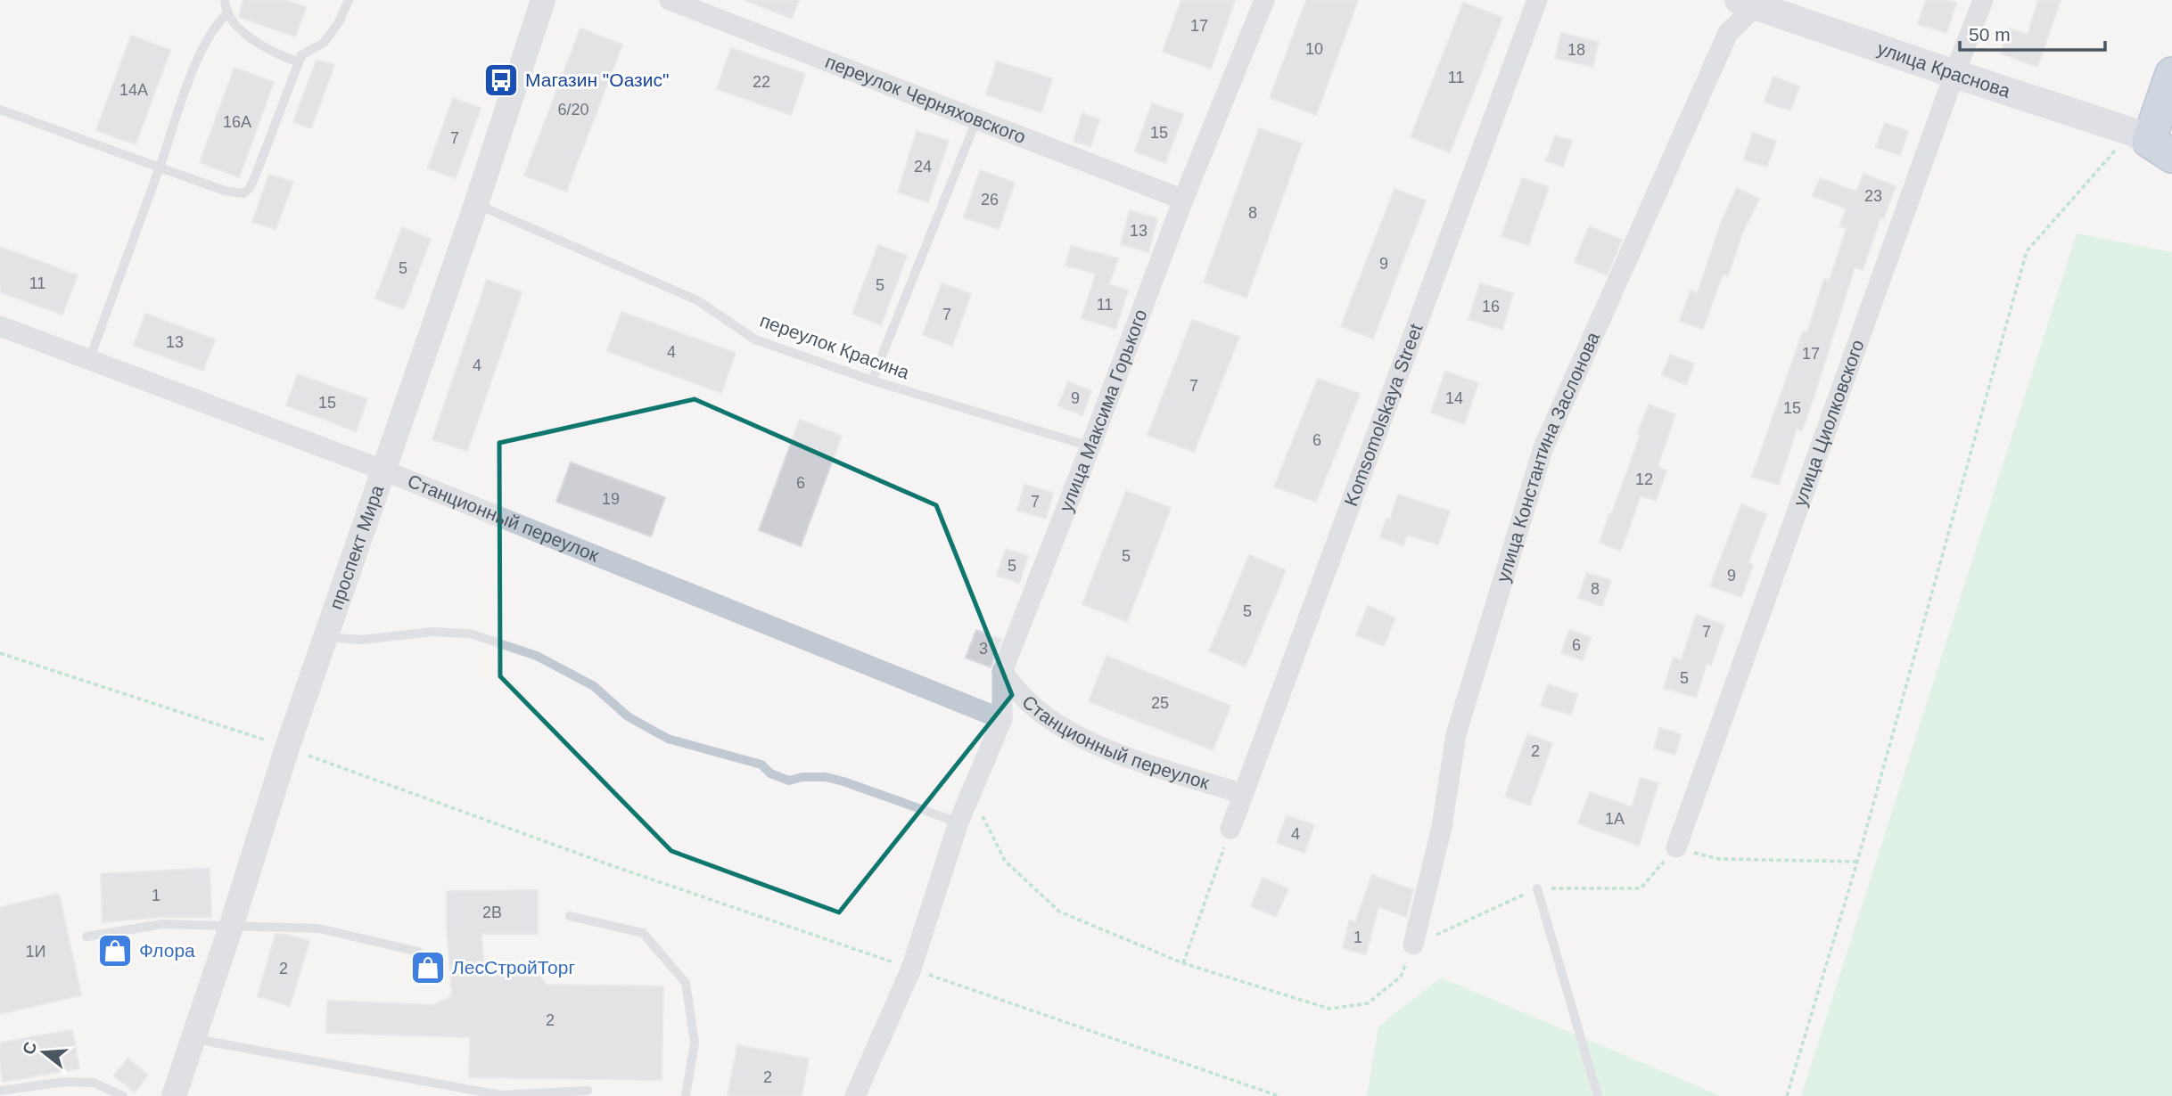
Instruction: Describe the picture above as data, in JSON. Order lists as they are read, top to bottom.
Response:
{
  "streets": {
    "main road": ["улица Краснова"],
    "street": [
      "переулок Черняховского",
      "улица Максима Горького",
      "Komsomolskaya Street",
      "улица Циолковского",
      "улица Константина Заслонова",
      "Станционный переулок",
      "проспект Мира"
    ],
    "lane": ["переулок Красина"]
  },
  "crossings": [
    ["улица Краснова", "улица Циолковского"],
    ["улица Краснова", "улица Константина Заслонова"],
    ["переулок Черняховского", "улица Максима Горького"],
    ["переулок Красина", "улица Максима Горького"],
    ["переулок Красина", "проспект Мира"],
    ["улица Максима Горького", "Станционный переулок"],
    ["Komsomolskaya Street", "Станционный переулок"],
    ["Станционный переулок", "проспект Мира"]
  ],
  "places": {
    "bus stop": ["Магазин \"Оазис\""],
    "shop": ["Флора", "ЛесСтройТорг"]
  },
  "house_numbers": [
    "17",
    "10",
    "18",
    "11",
    "22",
    "14А",
    "6/20",
    "16А",
    "15",
    "7",
    "24",
    "23",
    "26",
    "8",
    "13",
    "9",
    "5",
    "11",
    "5",
    "11",
    "16",
    "7",
    "13",
    "4",
    "17",
    "4",
    "7",
    "9",
    "14",
    "15",
    "15",
    "6",
    "12",
    "6",
    "19",
    "7",
    "5",
    "5",
    "9",
    "8",
    "5",
    "7",
    "6",
    "3",
    "5",
    "25",
    "2",
    "1А",
    "4",
    "1",
    "2В",
    "1",
    "1И",
    "2",
    "2",
    "2"
  ],
  "scale_bar": "50 m",
  "north": "left"
}
